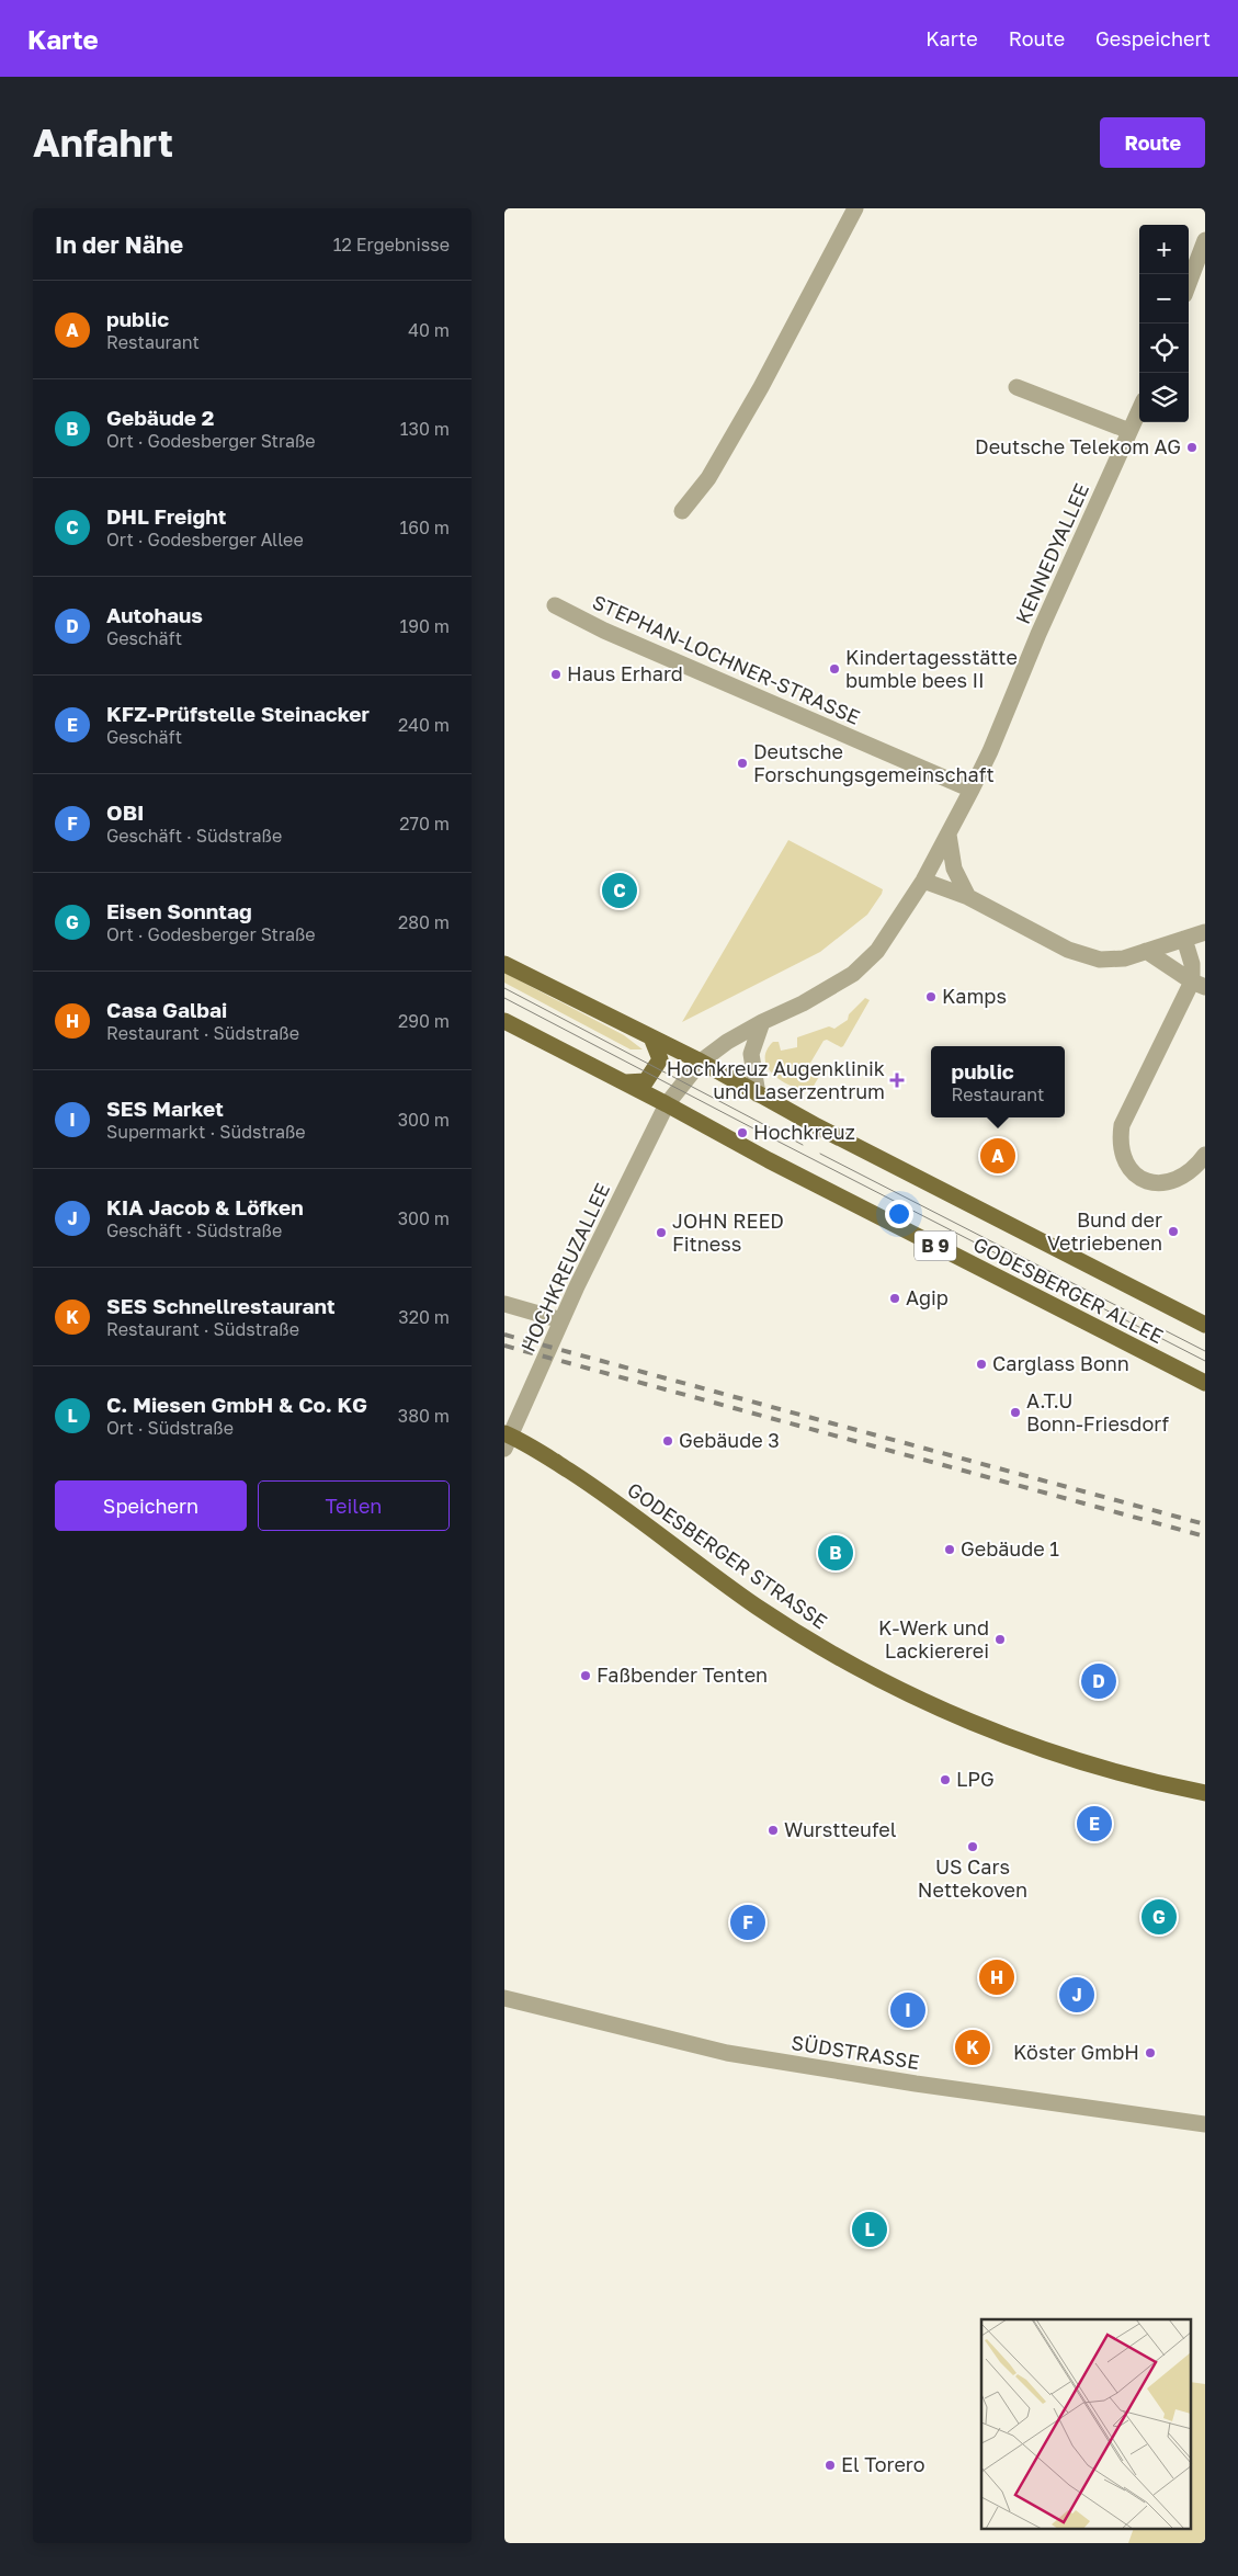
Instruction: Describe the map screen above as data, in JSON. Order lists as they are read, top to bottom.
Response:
{
  "streets": {
    "main road": ["B 9", "GODESBERGER ALLEE", "GODESBERGER STRASSE"],
    "street": [
      "KENNEDYALLEE",
      "STEPHAN-LOCHNER-STRASSE",
      "HOCHKREUZALLEE",
      "SÜDSTRASSE"
    ]
  },
  "crossings": [
    ["KENNEDYALLEE", "STEPHAN-LOCHNER-STRASSE"],
    ["KENNEDYALLEE", "HOCHKREUZALLEE"],
    ["KENNEDYALLEE", "GODESBERGER ALLEE"],
    ["HOCHKREUZALLEE", "GODESBERGER ALLEE"],
    ["HOCHKREUZALLEE", "GODESBERGER STRASSE"]
  ],
  "places": {
    "other": [
      "Deutsche Telekom AG",
      "Kindertagesstätte bumble bees II",
      "Haus Erhard",
      "Deutsche Forschungsgemeinschaft",
      "Kamps",
      "Hochkreuz",
      "Bund der Vetriebenen",
      "JOHN REED Fitness",
      "Agip",
      "Carglass Bonn",
      "A.T.U Bonn-Friesdorf",
      "Gebäude 3",
      "Gebäude 1",
      "K-Werk und Lackiererei",
      "Faßbender Tenten",
      "LPG",
      "Wurstteufel",
      "US Cars Nettekoven",
      "Köster GmbH",
      "El Torero"
    ],
    "health": ["Hochkreuz Augenklinik und Laserzentrum"]
  },
  "page": {
    "header": "Karte",
    "nav": ["Karte", "Route", "Gespeichert"],
    "buttons": [
      "Route",
      ["Speichern", "Teilen"]
    ],
    "title": "Anfahrt",
    "heading": ["In der Nähe", "12 Ergebnisse"],
    "map_buttons": ["+", "−"],
    "list": [
      {
        "mark": "A",
        "name": "public",
        "note": "Restaurant",
        "value": "40 m"
      },
      {
        "mark": "B",
        "name": "Gebäude 2",
        "note": "Ort · Godesberger Straße",
        "value": "130 m"
      },
      {
        "mark": "C",
        "name": "DHL Freight",
        "note": "Ort · Godesberger Allee",
        "value": "160 m"
      },
      {
        "mark": "D",
        "name": "Autohaus",
        "note": "Geschäft",
        "value": "190 m"
      },
      {
        "mark": "E",
        "name": "KFZ-Prüfstelle Steinacker",
        "note": "Geschäft",
        "value": "240 m"
      },
      {
        "mark": "F",
        "name": "OBI",
        "note": "Geschäft · Südstraße",
        "value": "270 m"
      },
      {
        "mark": "G",
        "name": "Eisen Sonntag",
        "note": "Ort · Godesberger Straße",
        "value": "280 m"
      },
      {
        "mark": "H",
        "name": "Casa Galbai",
        "note": "Restaurant · Südstraße",
        "value": "290 m"
      },
      {
        "mark": "I",
        "name": "SES Market",
        "note": "Supermarkt · Südstraße",
        "value": "300 m"
      },
      {
        "mark": "J",
        "name": "KIA Jacob & Löfken",
        "note": "Geschäft · Südstraße",
        "value": "300 m"
      },
      {
        "mark": "K",
        "name": "SES Schnellrestaurant",
        "note": "Restaurant · Südstraße",
        "value": "320 m"
      },
      {
        "mark": "L",
        "name": "C. Miesen GmbH & Co. KG",
        "note": "Ort · Südstraße",
        "value": "380 m"
      }
    ],
    "pins": [
      "C",
      "A",
      "B",
      "D",
      "E",
      "G",
      "F",
      "H",
      "J",
      "I",
      "K",
      "L"
    ],
    "popup": ["public", "Restaurant"]
  }
}
